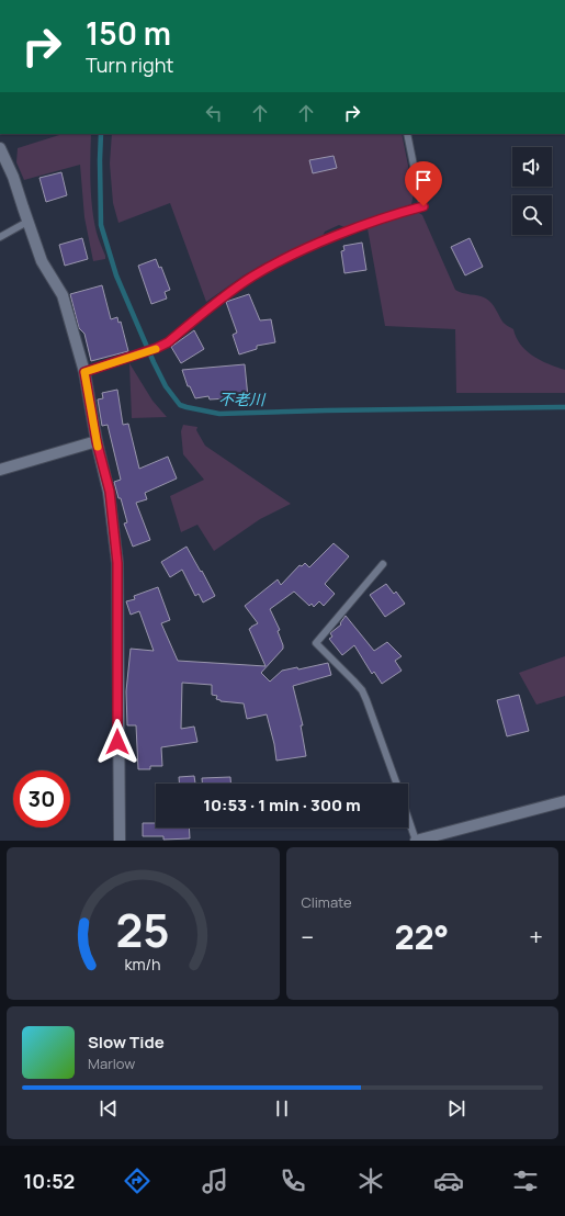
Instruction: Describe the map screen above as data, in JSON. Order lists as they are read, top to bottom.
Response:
{
  "water": ["不老川"],
  "page": {
    "turn": ["150 m", "Turn right"],
    "limit": "30",
    "trip": "10:53 · 1 min · 300 m",
    "tile": "Climate",
    "heat": ["−", "22°", "+"],
    "song": ["Slow Tide", "Marlow"],
    "tabs": "10:52",
    "gauge": ["25", "km/h"]
  }
}
